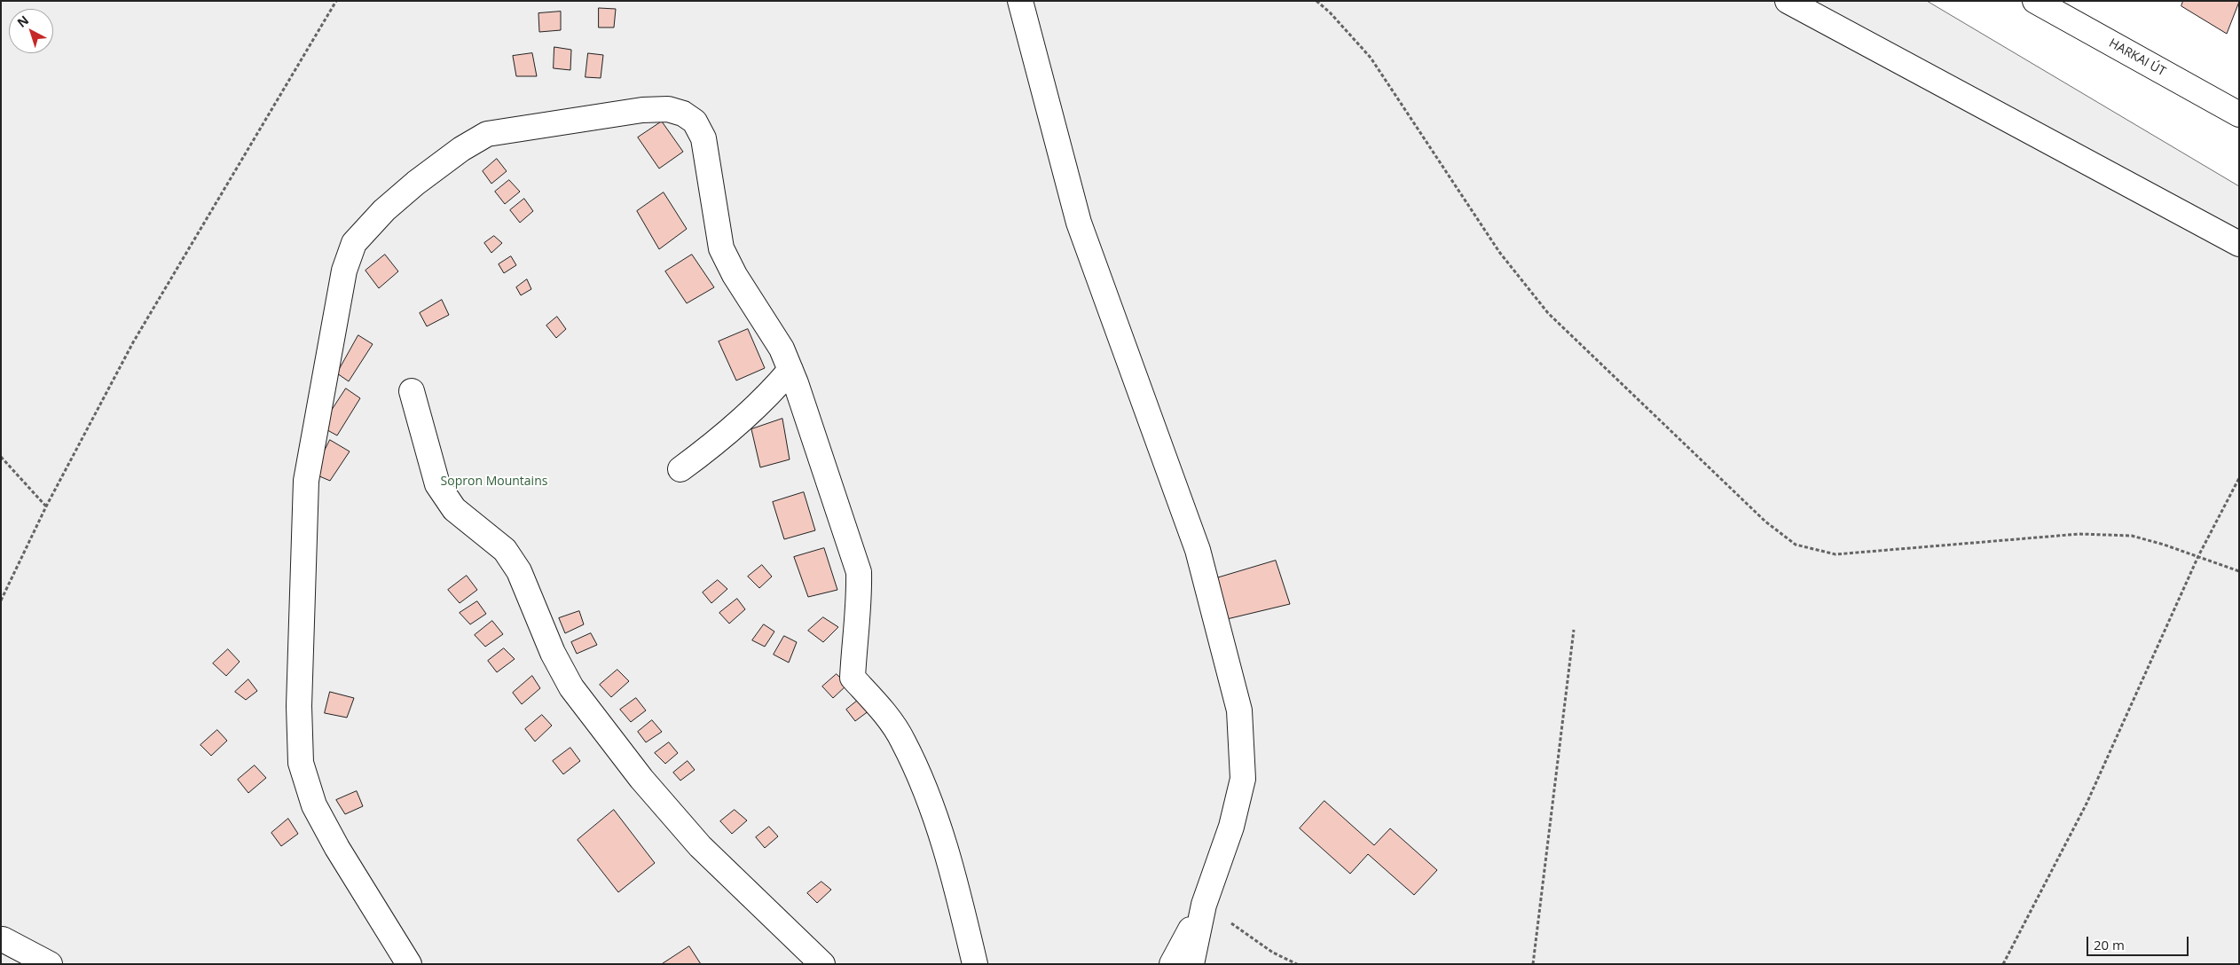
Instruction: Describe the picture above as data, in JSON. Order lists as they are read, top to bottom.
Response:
{
  "streets": {
    "street": ["HARKAI ÚT"]
  },
  "parks": ["Sopron Mountains"],
  "scale_bar": "20 m",
  "north": "top left"
}
